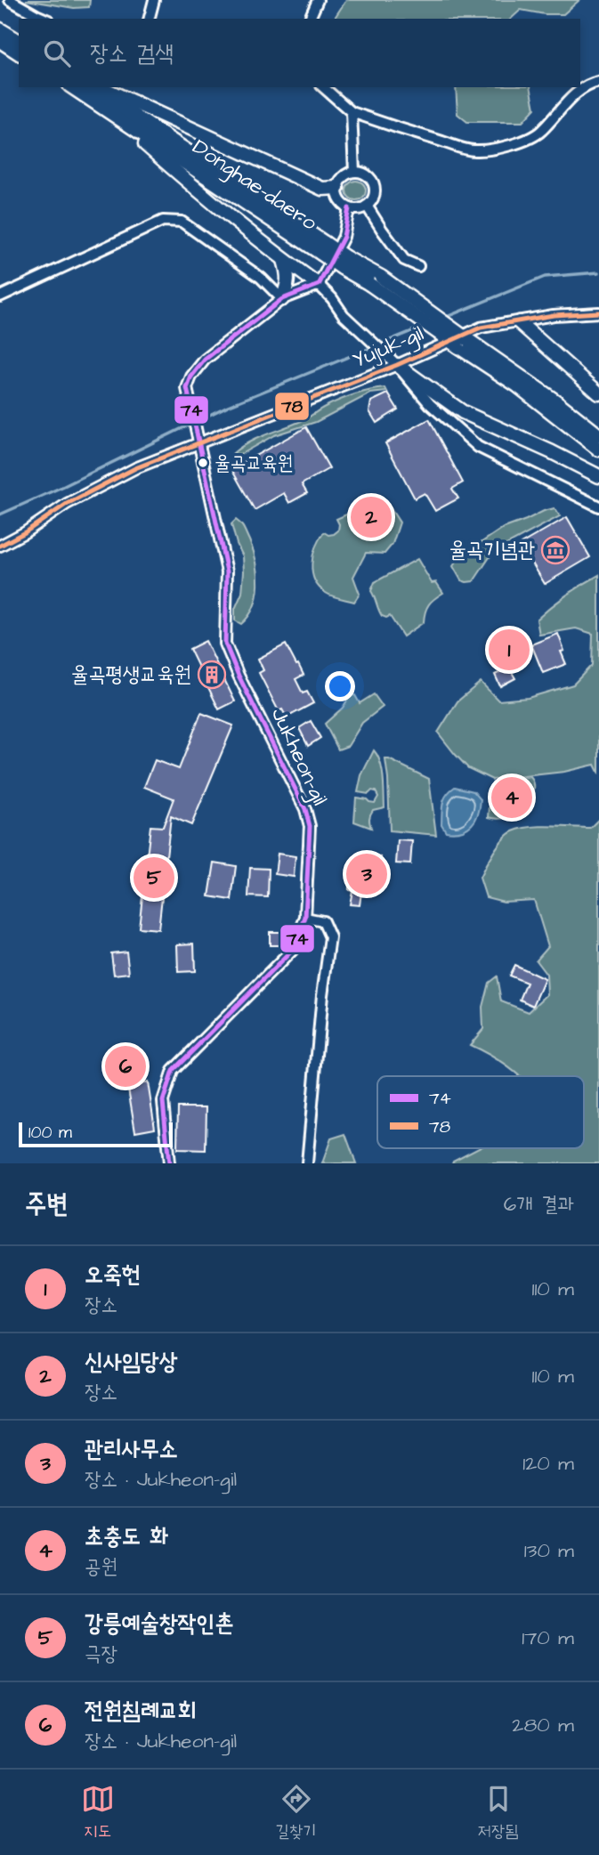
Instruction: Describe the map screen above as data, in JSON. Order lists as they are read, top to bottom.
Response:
{
  "streets": {
    "main road": ["Donghae-daero"],
    "street": ["Yujuk-gil", "Jukheon-gil"]
  },
  "crossings": [
    ["Yujuk-gil", "Jukheon-gil"]
  ],
  "places": {
    "other": ["율곡교육원"],
    "museum": ["율곡기념관"],
    "building": ["율곡평생교육원"]
  },
  "lines": ["transit line 74", "transit line 78"],
  "legend": ["74", "78"],
  "scale_bar": "100 m",
  "page": {
    "search": "장소 검색",
    "pins": [
      "2",
      "1",
      "4",
      "3",
      "5",
      "6"
    ],
    "scale": "100 m",
    "heading": ["주변", "6개 결과"],
    "list": [
      {
        "mark": "1",
        "name": "오죽헌",
        "note": "장소",
        "value": "110 m"
      },
      {
        "mark": "2",
        "name": "신사임당상",
        "note": "장소",
        "value": "110 m"
      },
      {
        "mark": "3",
        "name": "관리사무소",
        "note": "장소 · Jukheon-gil",
        "value": "120 m"
      },
      {
        "mark": "4",
        "name": "초충도 화",
        "note": "공원",
        "value": "130 m"
      },
      {
        "mark": "5",
        "name": "강릉예술창작인촌",
        "note": "극장",
        "value": "170 m"
      },
      {
        "mark": "6",
        "name": "전원침례교회",
        "note": "장소 · Jukheon-gil",
        "value": "280 m"
      }
    ],
    "nav": ["지도", "길찾기", "저장됨"]
  }
}
